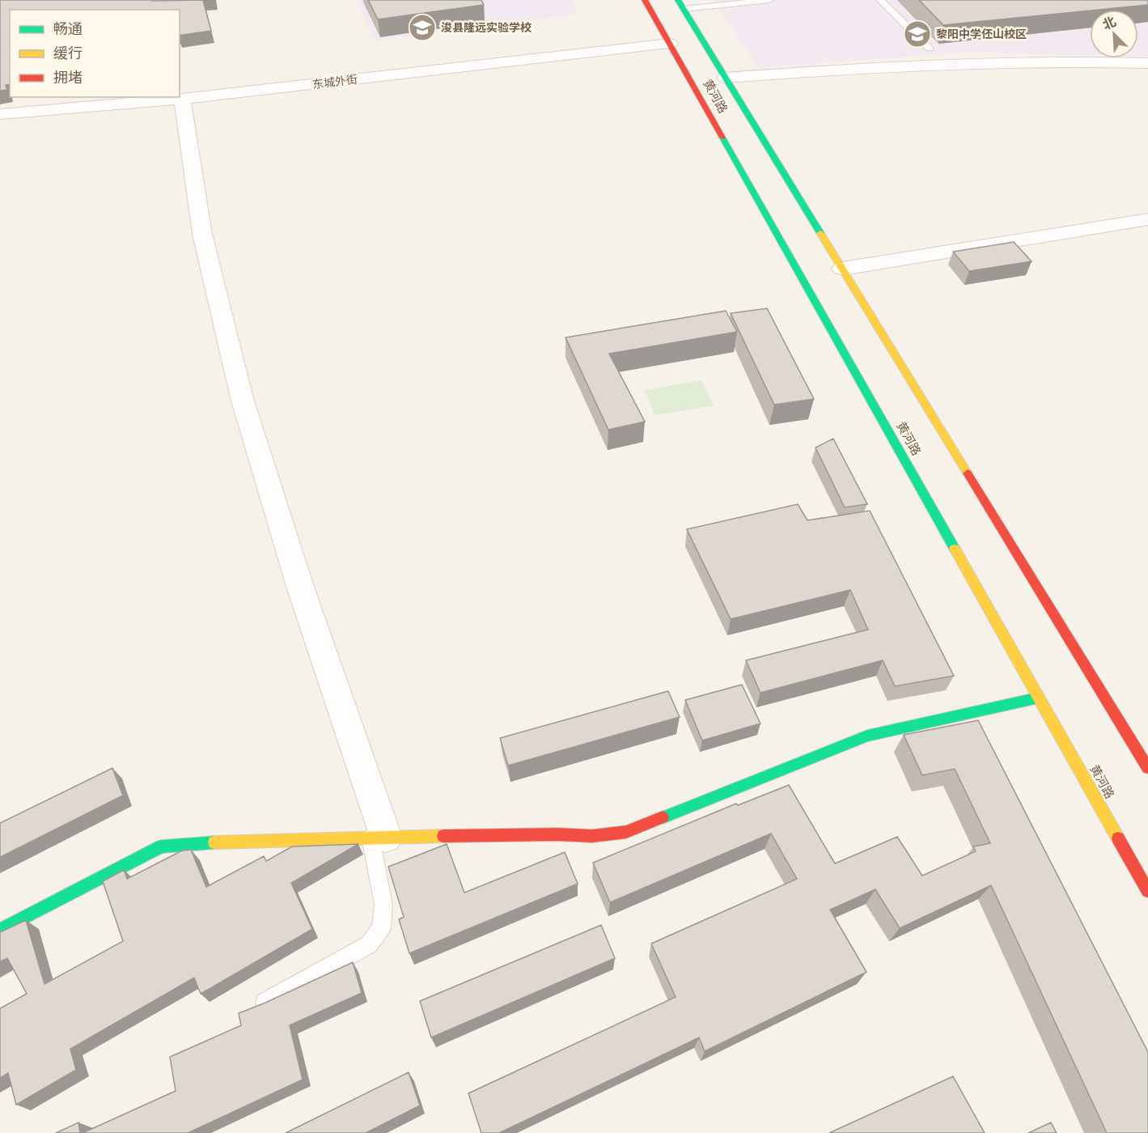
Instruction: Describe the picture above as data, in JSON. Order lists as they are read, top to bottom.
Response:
{
  "streets": {
    "main road": ["黄河路"],
    "street": ["东城外街"]
  },
  "crossings": [
    ["东城外街", "黄河路"]
  ],
  "places": {
    "school or university": ["浚县隆远实验学校", "黎阳中学伾山校区"]
  },
  "legend": ["畅通", "缓行", "拥堵"],
  "north": "top left"
}
